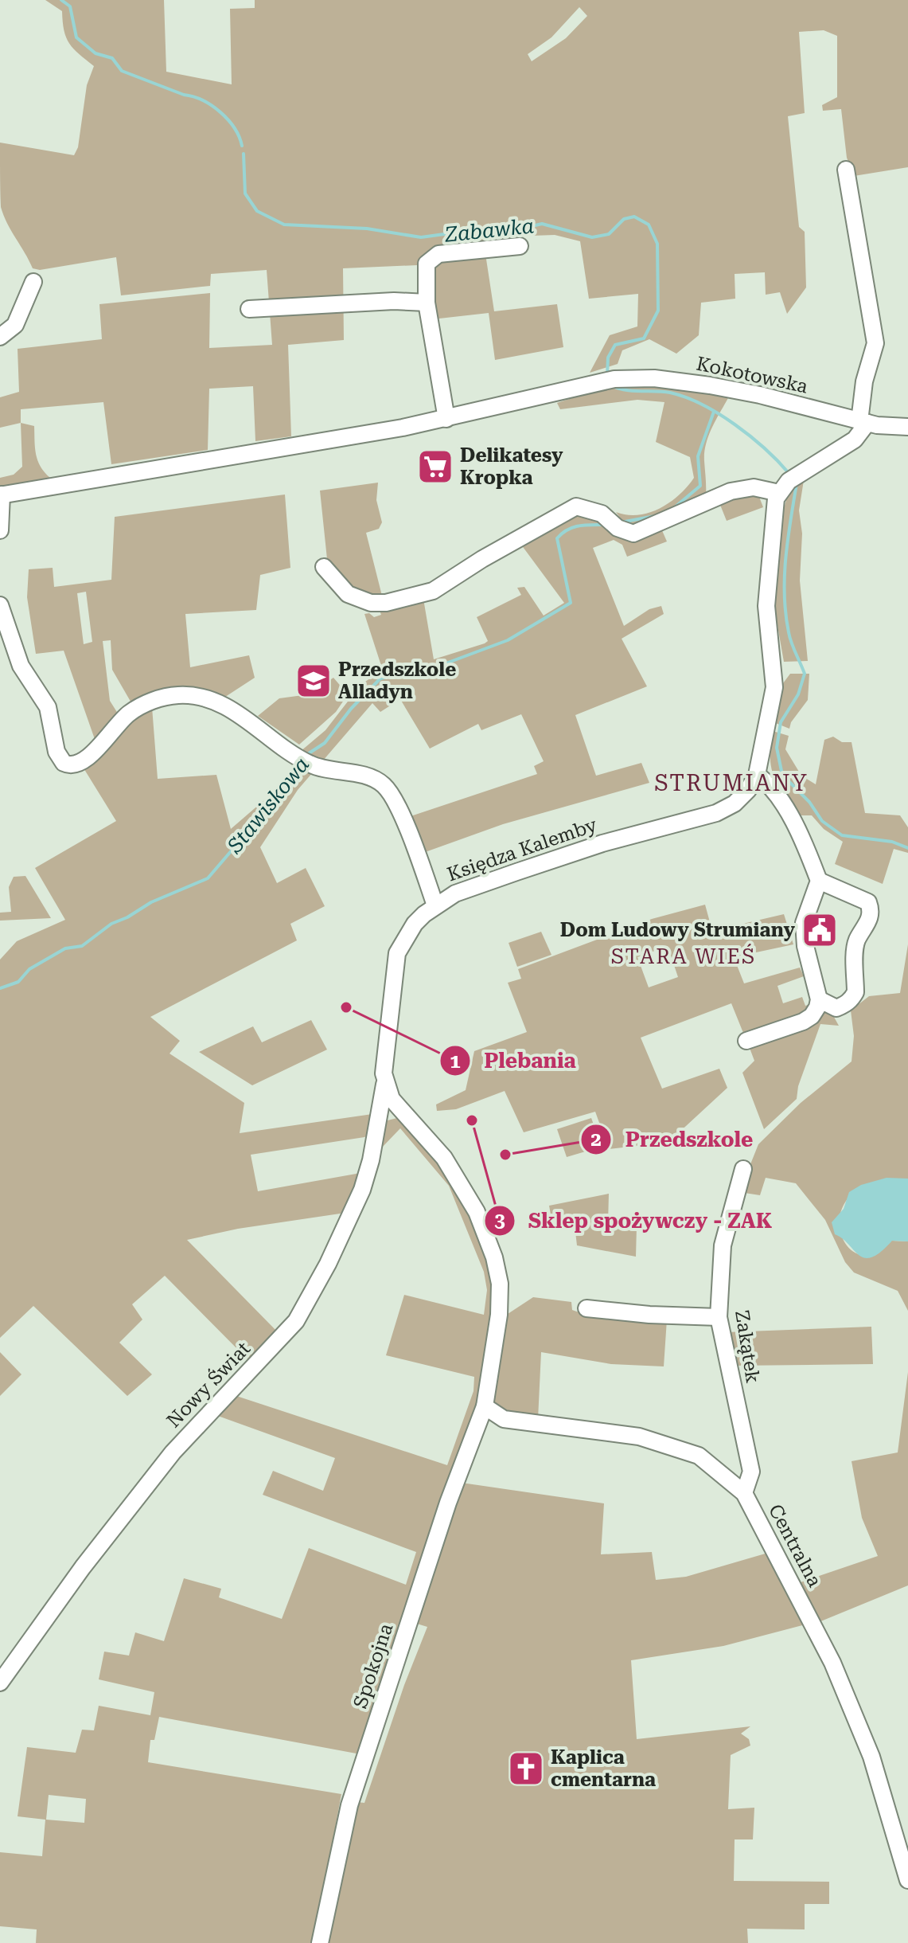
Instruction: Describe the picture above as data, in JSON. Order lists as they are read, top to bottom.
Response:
{
  "streets": {
    "street": [
      "Kokotowska",
      "Księdza Kalemby",
      "Zakątek",
      "Nowy Świat",
      "Centralna",
      "Spokojna"
    ]
  },
  "crossings": [
    ["Księdza Kalemby", "Nowy Świat"],
    ["Zakątek", "Centralna"],
    ["Centralna", "Spokojna"]
  ],
  "districts": ["STRUMIANY", "STARA WIEŚ"],
  "water": ["Zabawka", "Stawiskowa"],
  "places": {
    "supermarket": ["Delikatesy Kropka"],
    "school or university": ["Przedszkole Alladyn"],
    "public building": ["Dom Ludowy Strumiany"],
    "other": ["Plebania", "Sklep spożywczy - ZAK", "Przedszkole"],
    "church": ["Kaplica cmentarna"]
  }
}
